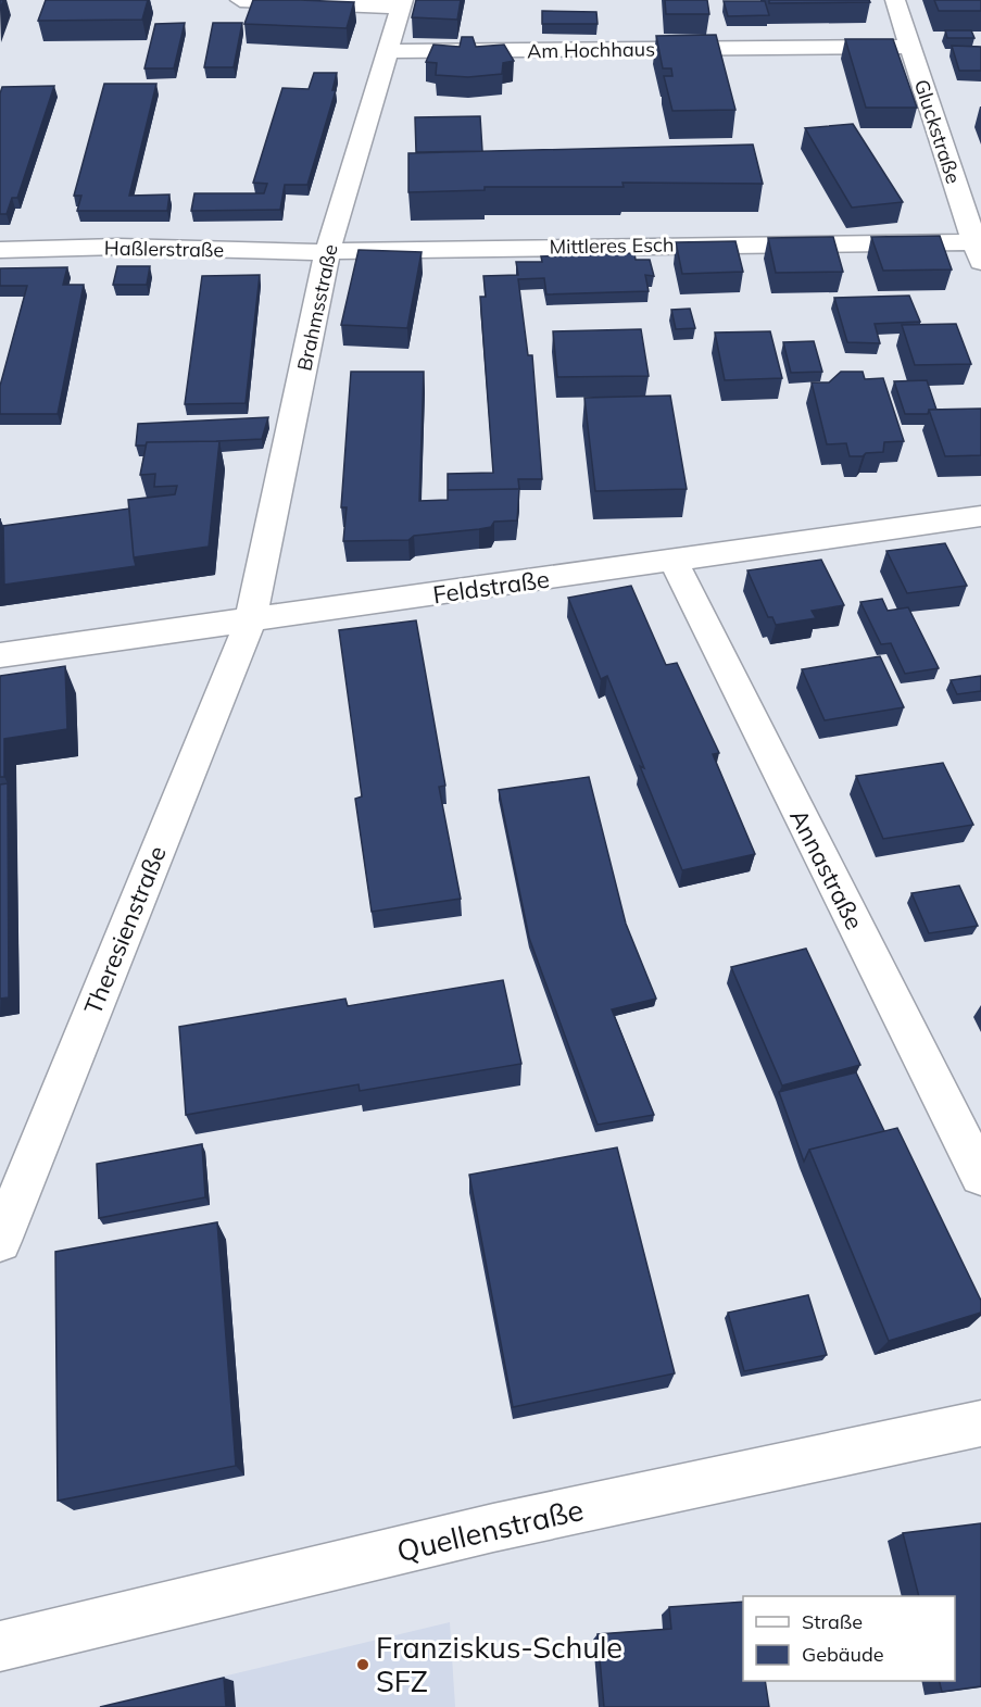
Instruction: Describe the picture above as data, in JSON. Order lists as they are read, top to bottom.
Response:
{
  "streets": {
    "street": [
      "Am Hochhaus",
      "Gluckstraße",
      "Mittleres Esch",
      "Haßlerstraße",
      "Brahmsstraße",
      "Feldstraße",
      "Annastraße",
      "Theresienstraße",
      "Quellenstraße"
    ]
  },
  "crossings": [
    ["Am Hochhaus", "Gluckstraße"],
    ["Am Hochhaus", "Brahmsstraße"],
    ["Gluckstraße", "Mittleres Esch"],
    ["Mittleres Esch", "Haßlerstraße"],
    ["Mittleres Esch", "Brahmsstraße"],
    ["Haßlerstraße", "Brahmsstraße"],
    ["Brahmsstraße", "Feldstraße"],
    ["Brahmsstraße", "Theresienstraße"],
    ["Feldstraße", "Annastraße"],
    ["Feldstraße", "Theresienstraße"]
  ],
  "places": ["Franziskus-Schule SFZ"],
  "legend": ["Straße", "Gebäude"]
}
